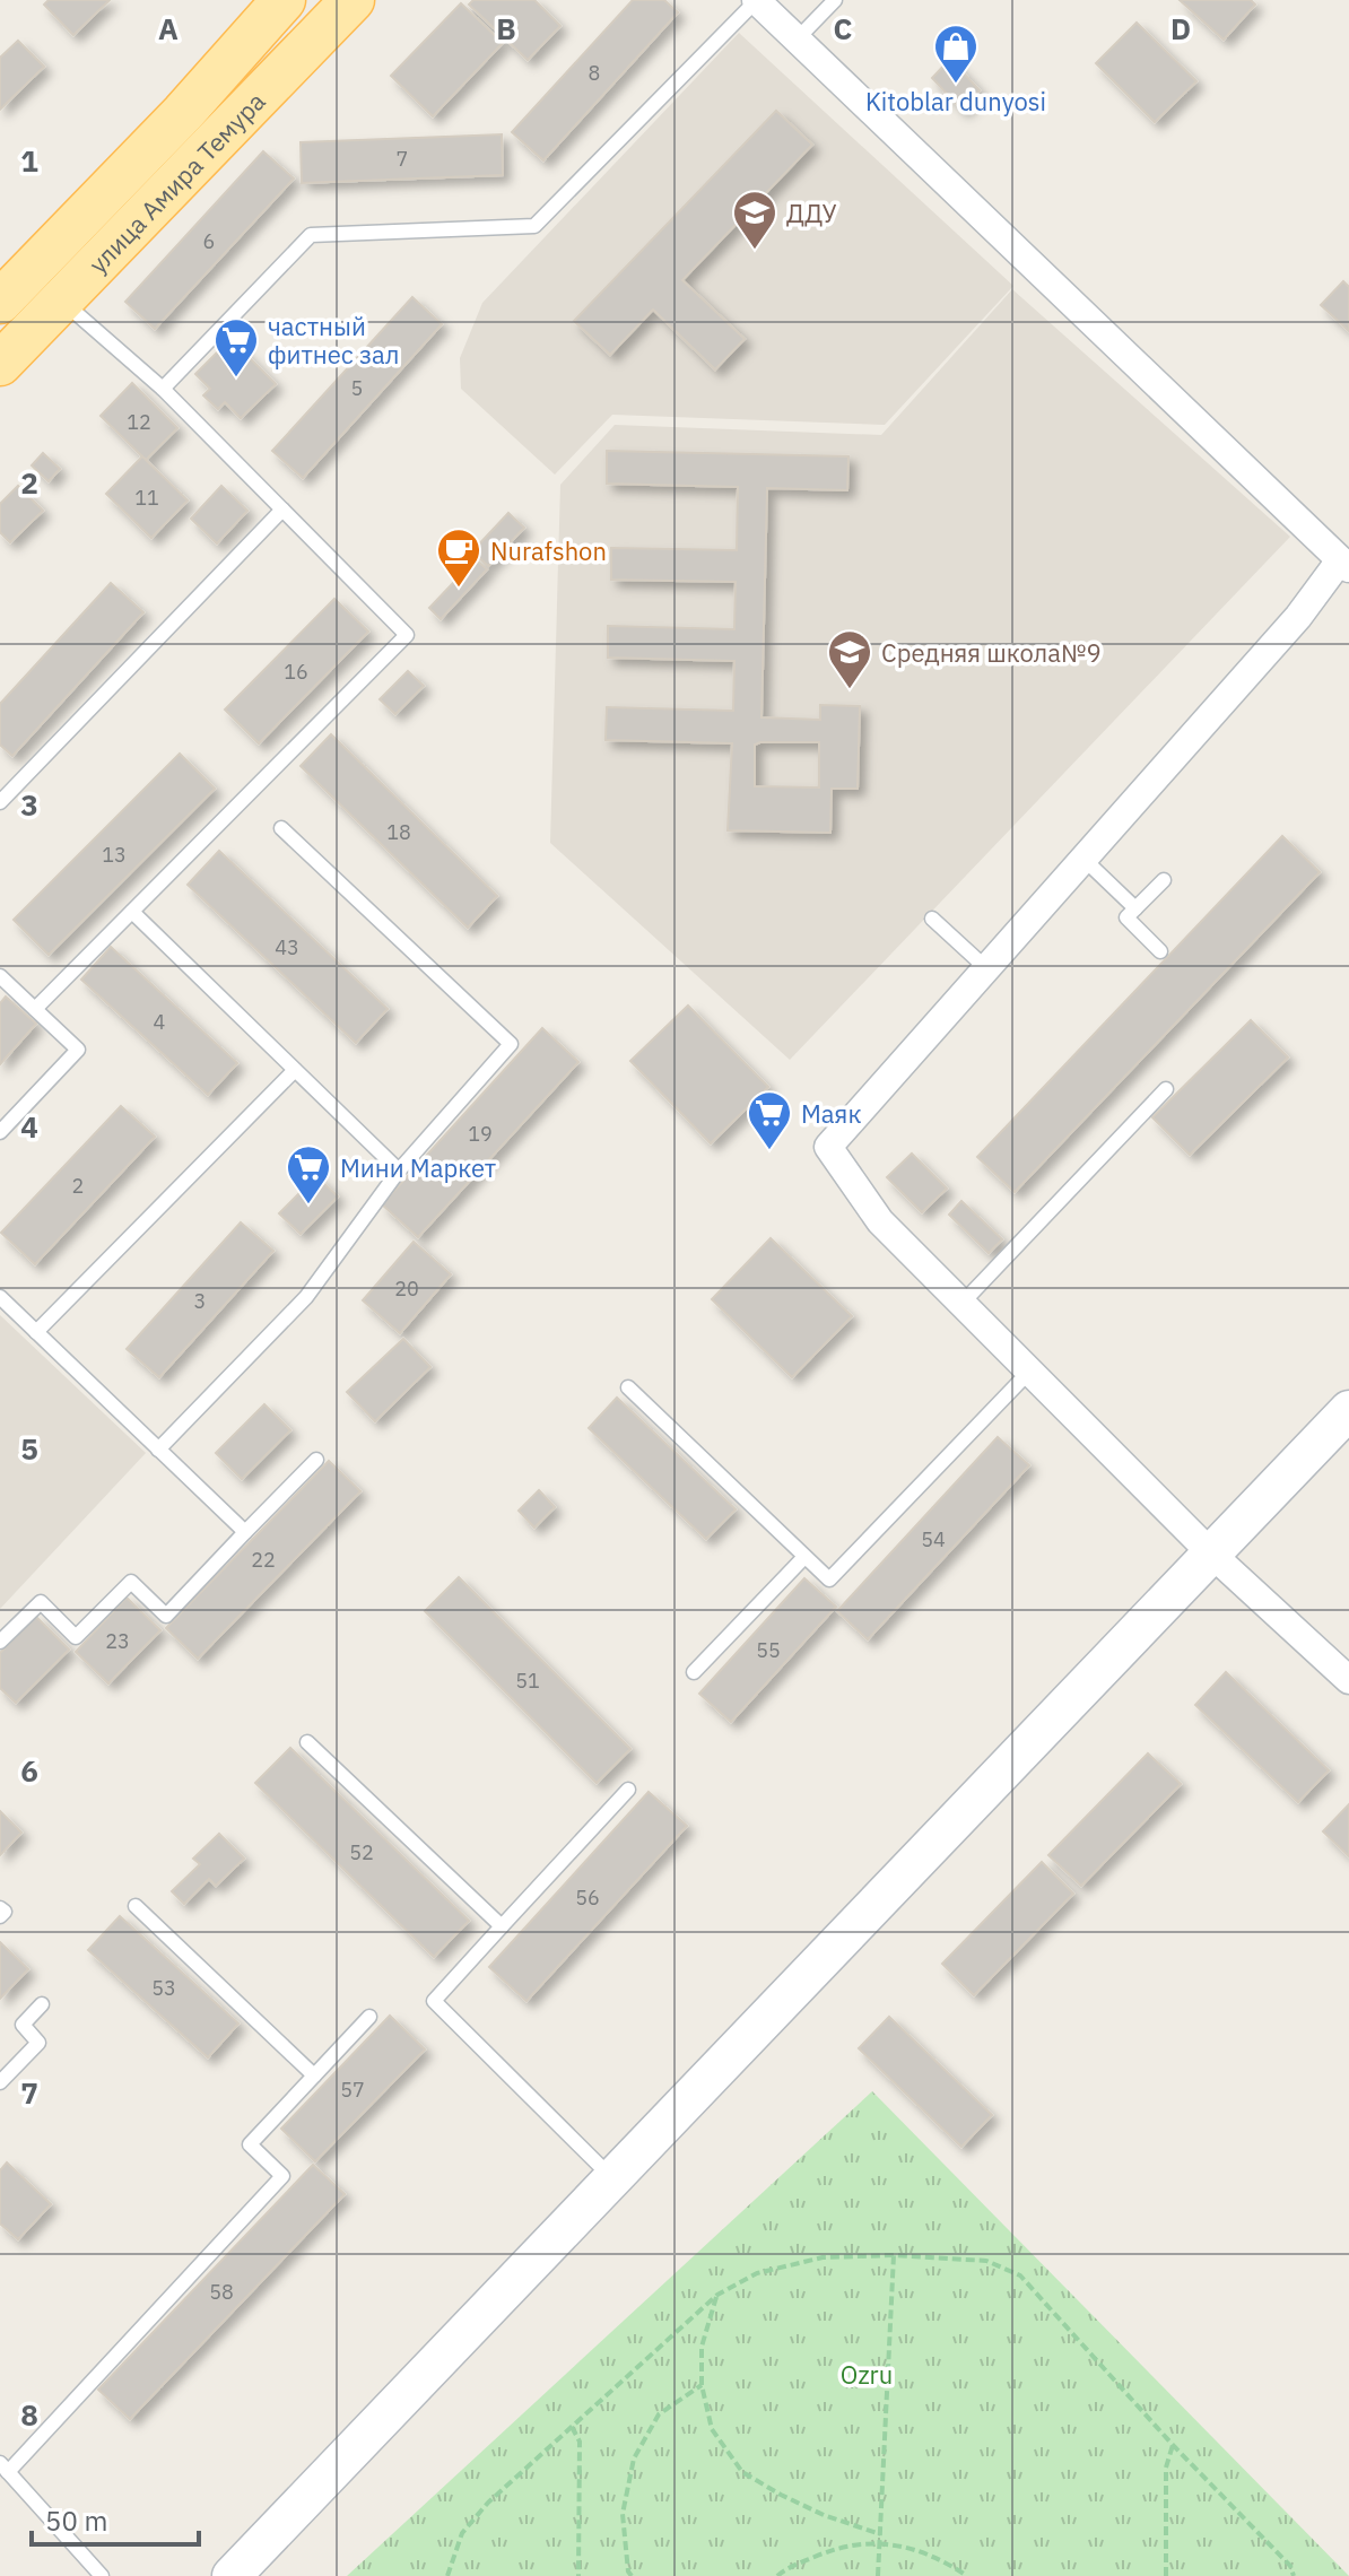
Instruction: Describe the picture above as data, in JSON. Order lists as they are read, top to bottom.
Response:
{
  "streets": {
    "main road": ["улица Амира Темура"]
  },
  "parks": ["Ozru"],
  "places": {
    "shop": ["Kitoblar dunyosi"],
    "school or university": ["ДДУ", "Средняя школа№9"],
    "supermarket": ["частный фитнес зал", "Маяк", "Мини Маркет"],
    "cafe": ["Nurafshon"]
  },
  "house_numbers": [
    "8",
    "7",
    "6",
    "5",
    "12",
    "11",
    "16",
    "18",
    "13",
    "43",
    "4",
    "19",
    "2",
    "20",
    "3",
    "54",
    "22",
    "23",
    "55",
    "51",
    "52",
    "56",
    "53",
    "57",
    "58"
  ],
  "scale_bar": "50 m",
  "grid": {
    "columns": [
      "A",
      "B",
      "C",
      "D"
    ],
    "rows": [
      "1",
      "2",
      "3",
      "4",
      "5",
      "6",
      "7",
      "8"
    ]
  }
}
